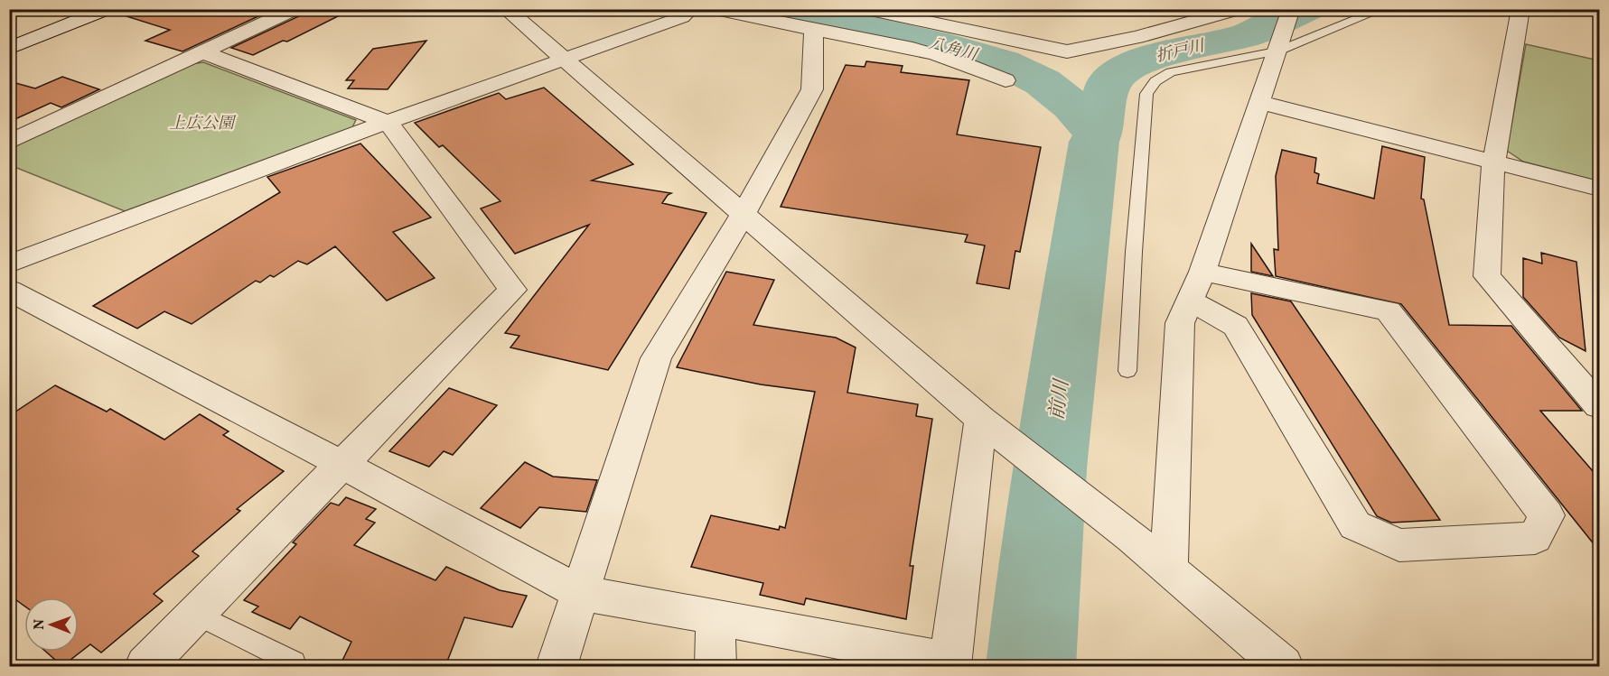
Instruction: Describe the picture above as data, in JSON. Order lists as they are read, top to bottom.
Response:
{
  "water": ["八角川", "折戸川", "前川"],
  "parks": ["上広公園"],
  "north": "left"
}
